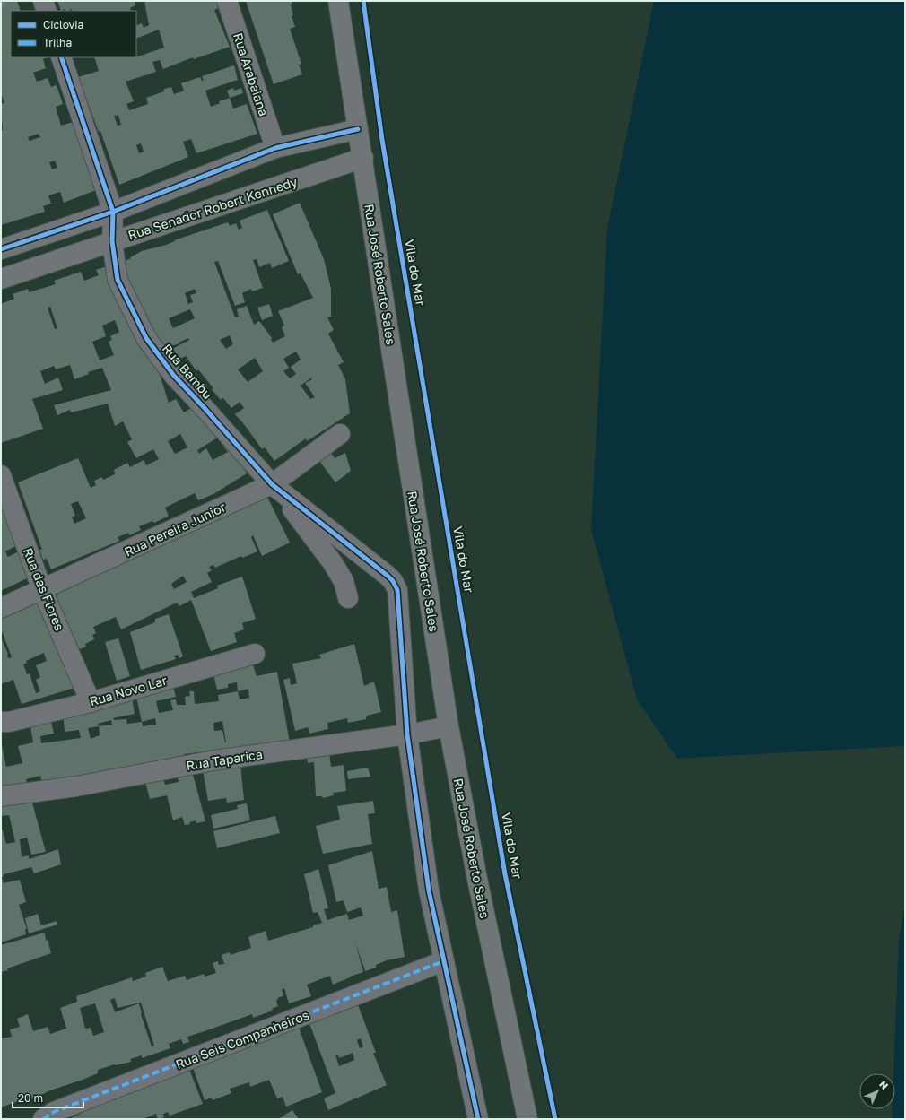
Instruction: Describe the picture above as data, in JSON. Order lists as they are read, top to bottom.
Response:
{
  "streets": {
    "main road": ["Rua Senador Robert Kennedy", "Rua José Roberto Sales"],
    "street": [
      "Rua Arabaiana",
      "Rua Bambu",
      "Rua Pereira Junior",
      "Rua das Flores",
      "Rua Novo Lar",
      "Rua Taparica",
      "Rua Seis Companheiros"
    ],
    "cycle path": ["Vila do Mar"]
  },
  "crossings": [
    ["Rua Senador Robert Kennedy", "Rua José Roberto Sales"],
    ["Rua Senador Robert Kennedy", "Rua Bambu"],
    ["Rua José Roberto Sales", "Rua Taparica"],
    ["Rua Bambu", "Rua Pereira Junior"],
    ["Rua Bambu", "Rua Taparica"],
    ["Rua Pereira Junior", "Rua das Flores"],
    ["Rua das Flores", "Rua Novo Lar"]
  ],
  "legend": ["Ciclovia", "Trilha"],
  "scale_bar": "20 m",
  "north": "top right"
}
